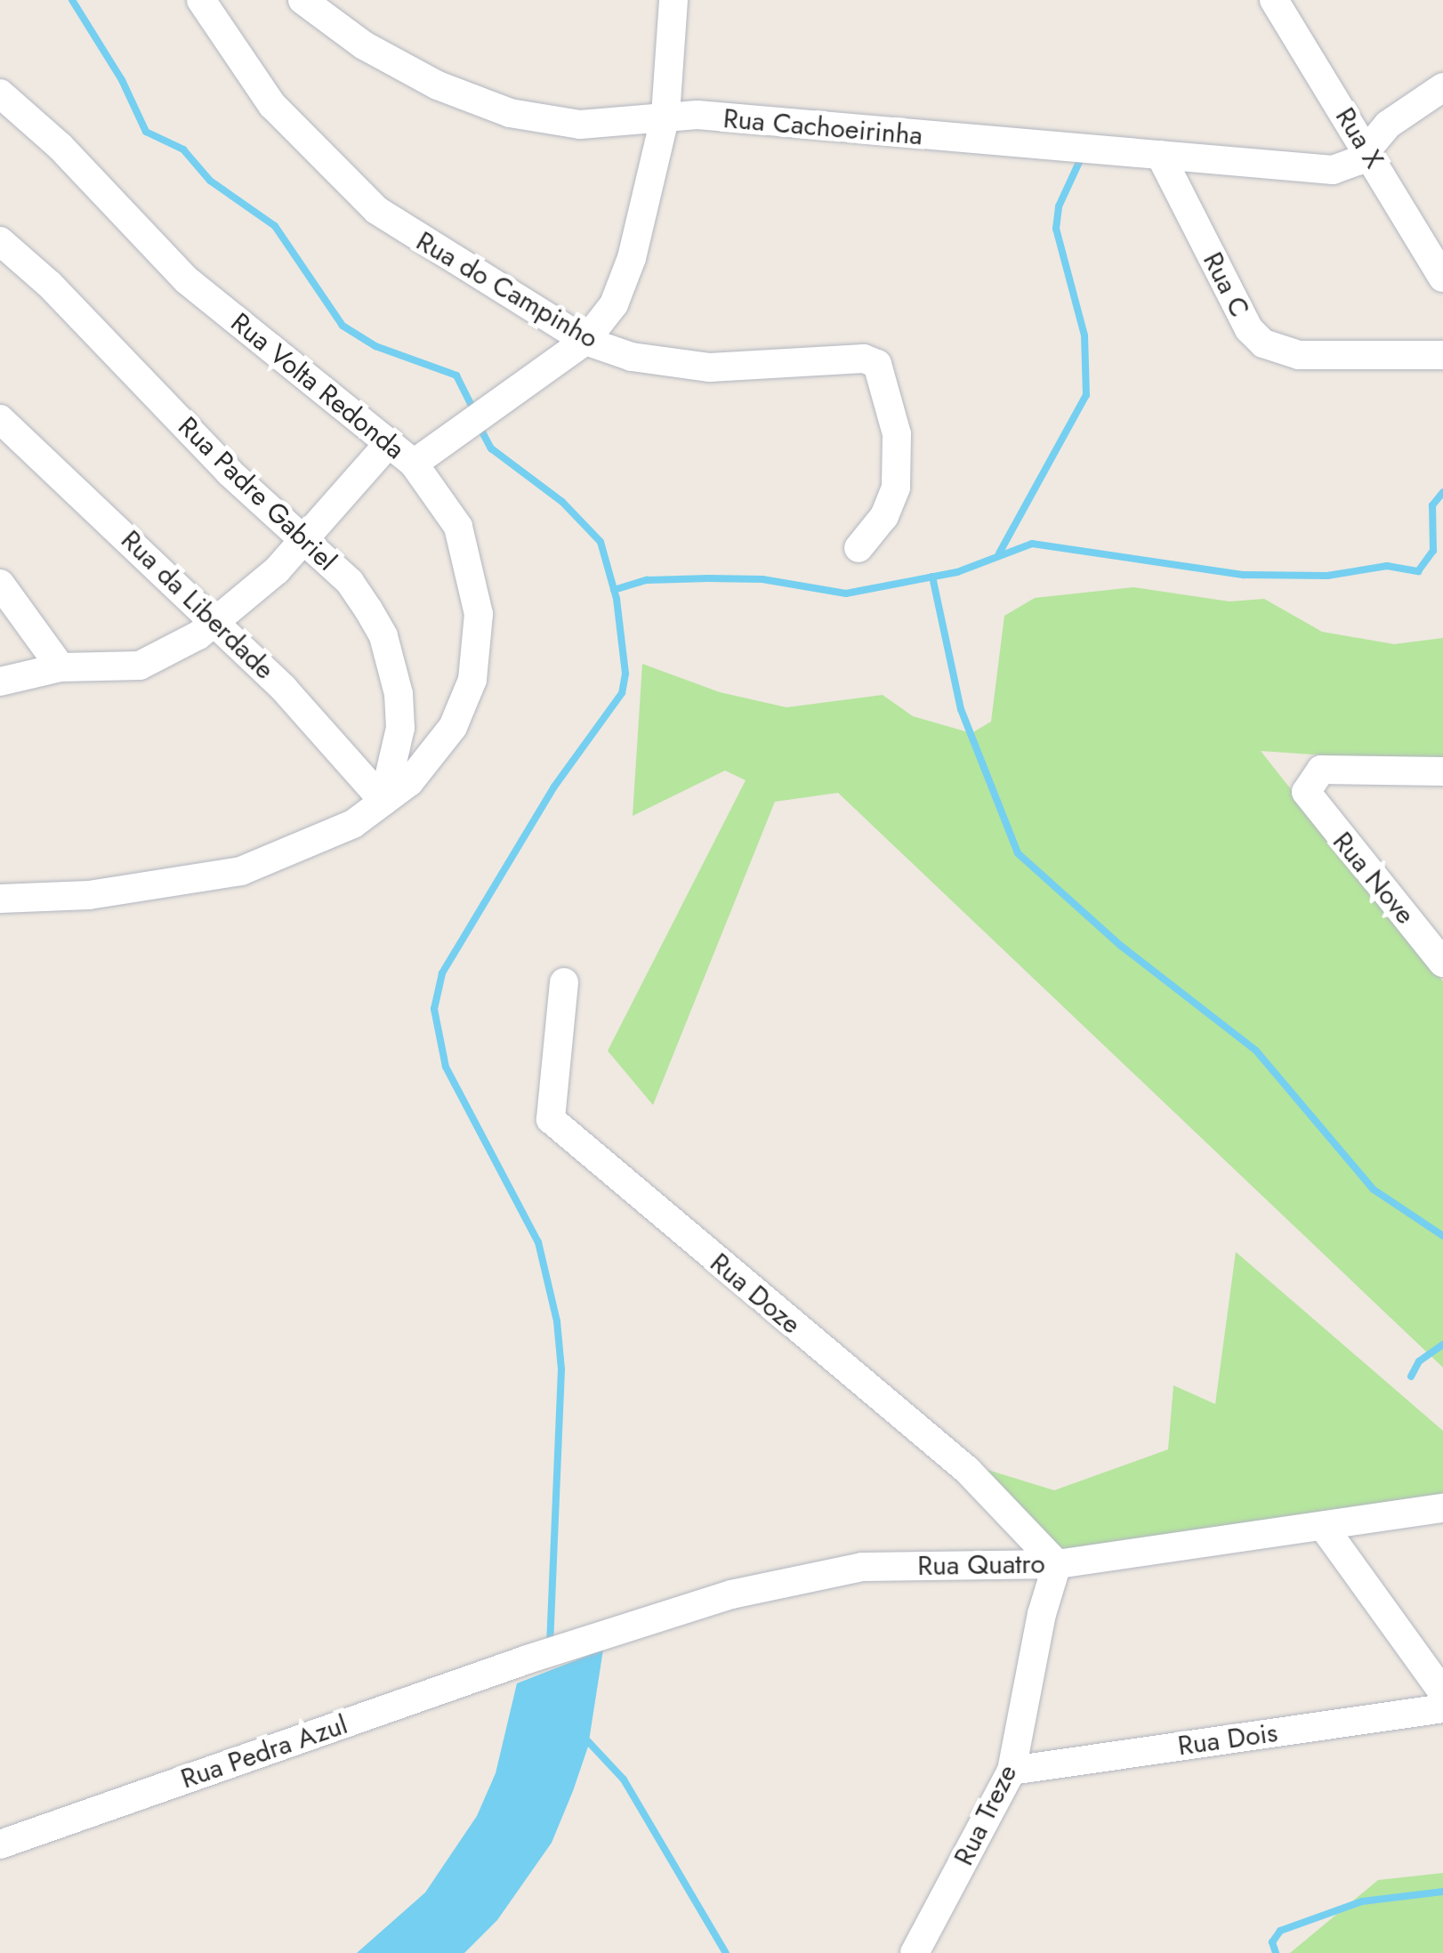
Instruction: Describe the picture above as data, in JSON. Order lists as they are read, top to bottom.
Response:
{
  "streets": {
    "street": [
      "Rua Cachoeirinha",
      "Rua X",
      "Rua C",
      "Rua do Campinho",
      "Rua Volta Redonda",
      "Rua Padre Gabriel",
      "Rua da Liberdade",
      "Rua Nove",
      "Rua Doze",
      "Rua Quatro",
      "Rua Dois",
      "Rua Pedra Azul",
      "Rua Treze"
    ]
  },
  "crossings": [
    ["Rua Cachoeirinha", "Rua X"],
    ["Rua Cachoeirinha", "Rua C"],
    ["Rua Volta Redonda", "Rua Padre Gabriel"],
    ["Rua Volta Redonda", "Rua da Liberdade"],
    ["Rua Padre Gabriel", "Rua da Liberdade"],
    ["Rua Doze", "Rua Quatro"],
    ["Rua Doze", "Rua Treze"],
    ["Rua Quatro", "Rua Pedra Azul"],
    ["Rua Quatro", "Rua Treze"],
    ["Rua Dois", "Rua Treze"]
  ]
}
